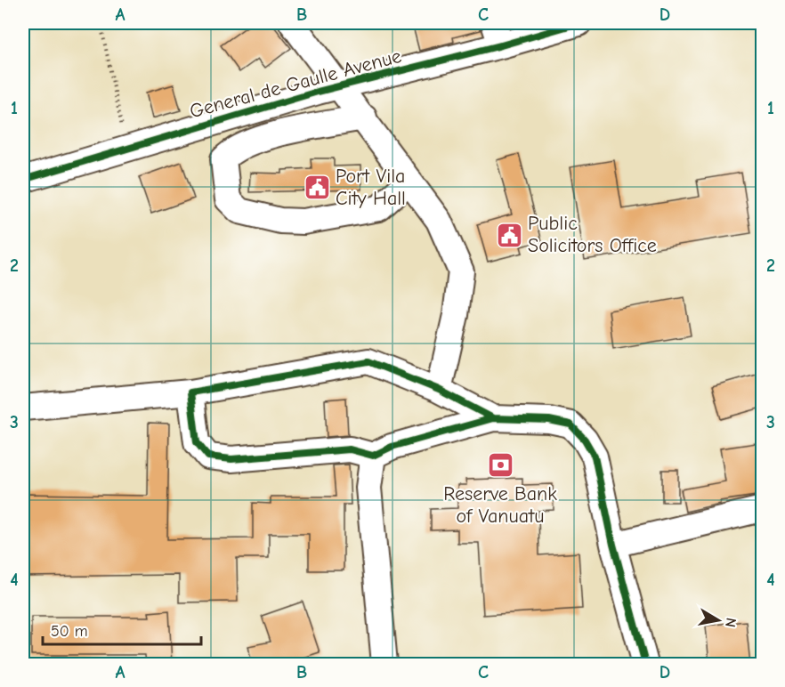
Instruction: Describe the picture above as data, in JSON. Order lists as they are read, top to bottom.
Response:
{
  "streets": {
    "street": ["General de Gaulle Avenue"]
  },
  "places": {
    "public building": ["Port Vila City Hall", "Public Solicitors Office"],
    "bank": ["Reserve Bank of Vanuatu"]
  },
  "scale_bar": "50 m",
  "north": "right",
  "grid": {
    "columns": [
      "A",
      "B",
      "C",
      "D"
    ],
    "rows": [
      "1",
      "2",
      "3",
      "4"
    ]
  }
}
